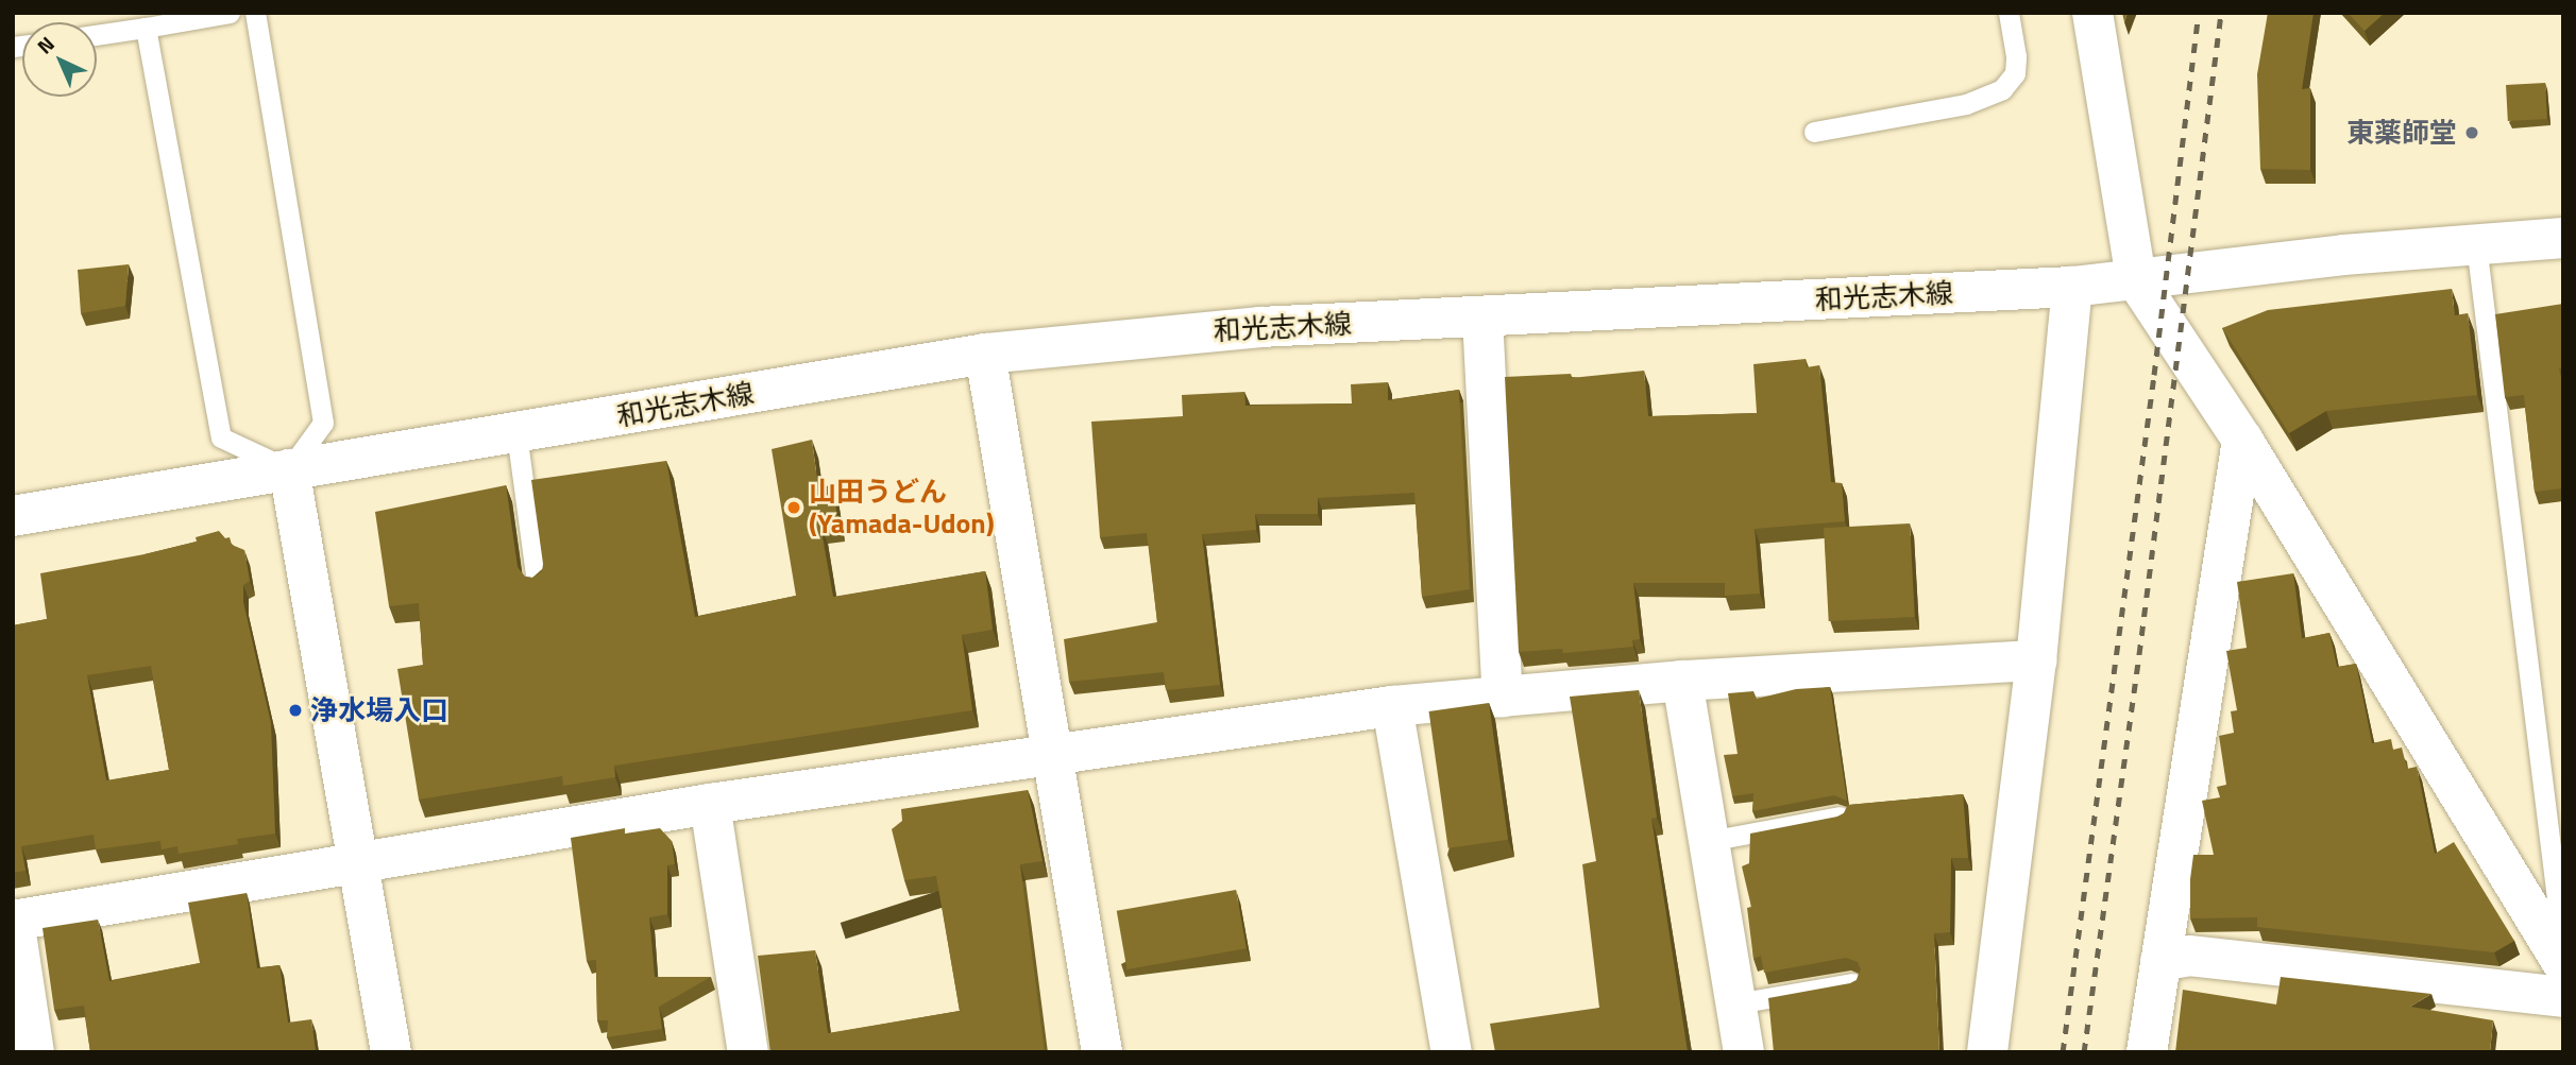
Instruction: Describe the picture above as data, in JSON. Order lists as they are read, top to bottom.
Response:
{
  "streets": {
    "street": ["和光志木線"]
  },
  "places": ["東薬師堂", "山田うどん (Yamada-Udon)", "浄水場入口"],
  "north": "top left"
}
